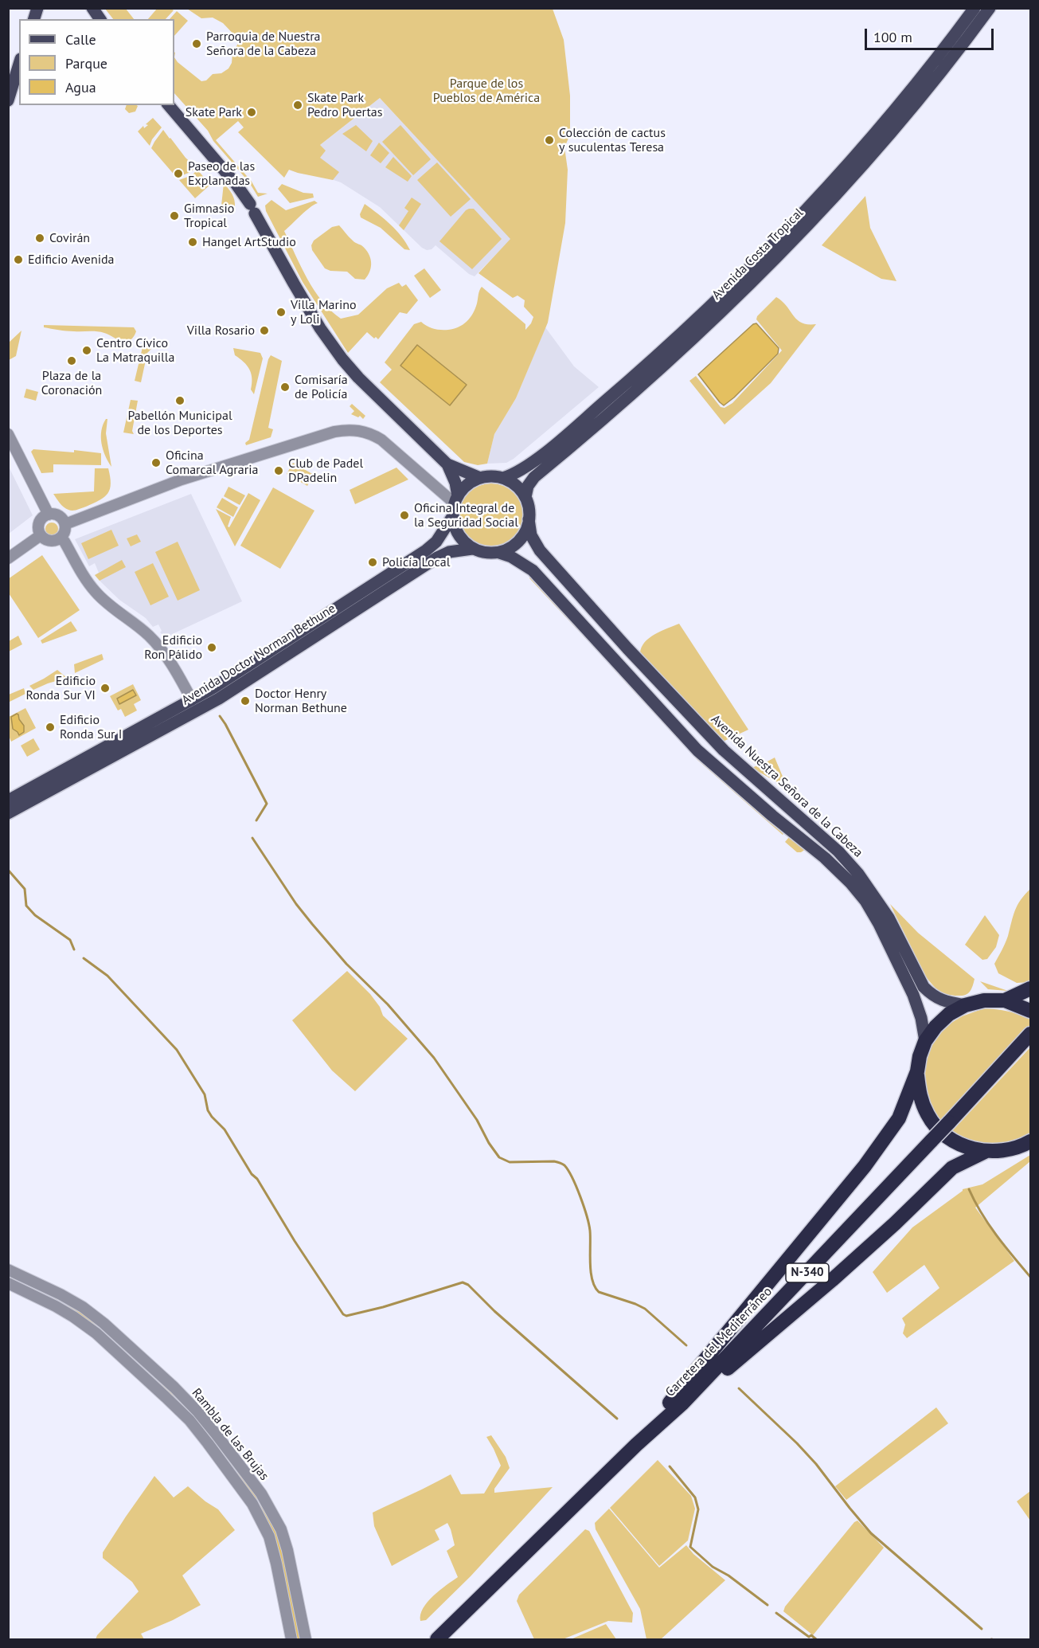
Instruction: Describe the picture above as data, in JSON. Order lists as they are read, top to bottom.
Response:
{
  "streets": {
    "highway": ["N-340", "Carretera del Mediterráneo"],
    "main road": ["Avenida Costa Tropical", "Avenida Doctor Norman Bethune", "Avenida Nuestra Señora de la Cabeza"],
    "street": ["Rambla de las Brujas"]
  },
  "crossings": [
    ["Avenida Costa Tropical", "Avenida Doctor Norman Bethune"],
    ["Avenida Costa Tropical", "Avenida Nuestra Señora de la Cabeza"],
    ["Avenida Doctor Norman Bethune", "Avenida Nuestra Señora de la Cabeza"]
  ],
  "parks": ["Parque de los Pueblos de América"],
  "places": [
    "Parroquia de Nuestra Señora de la Cabeza",
    "Skate Park Pedro Puertas",
    "Skate Park",
    "Colección de cactus y suculentas Teresa",
    "Paseo de las Explanadas",
    "Gimnasio Tropical",
    "Covirán",
    "Hangel ArtStudio",
    "Edificio Avenida",
    "Villa Marino y Loli",
    "Villa Rosario",
    "Centro Cívico La Matraquilla",
    "Plaza de la Coronación",
    "Comisaría de Policía",
    "Pabellón Municipal de los Deportes",
    "Oficina Comarcal Agraria",
    "Club de Padel DPadelin",
    "Oficina Integral de la Seguridad Social",
    "Policía Local",
    "Edificio Ron Pálido",
    "Edificio Ronda Sur VI",
    "Doctor Henry Norman Bethune",
    "Edificio Ronda Sur I"
  ],
  "legend": ["Calle", "Parque", "Agua"],
  "scale_bar": "100 m"
}
